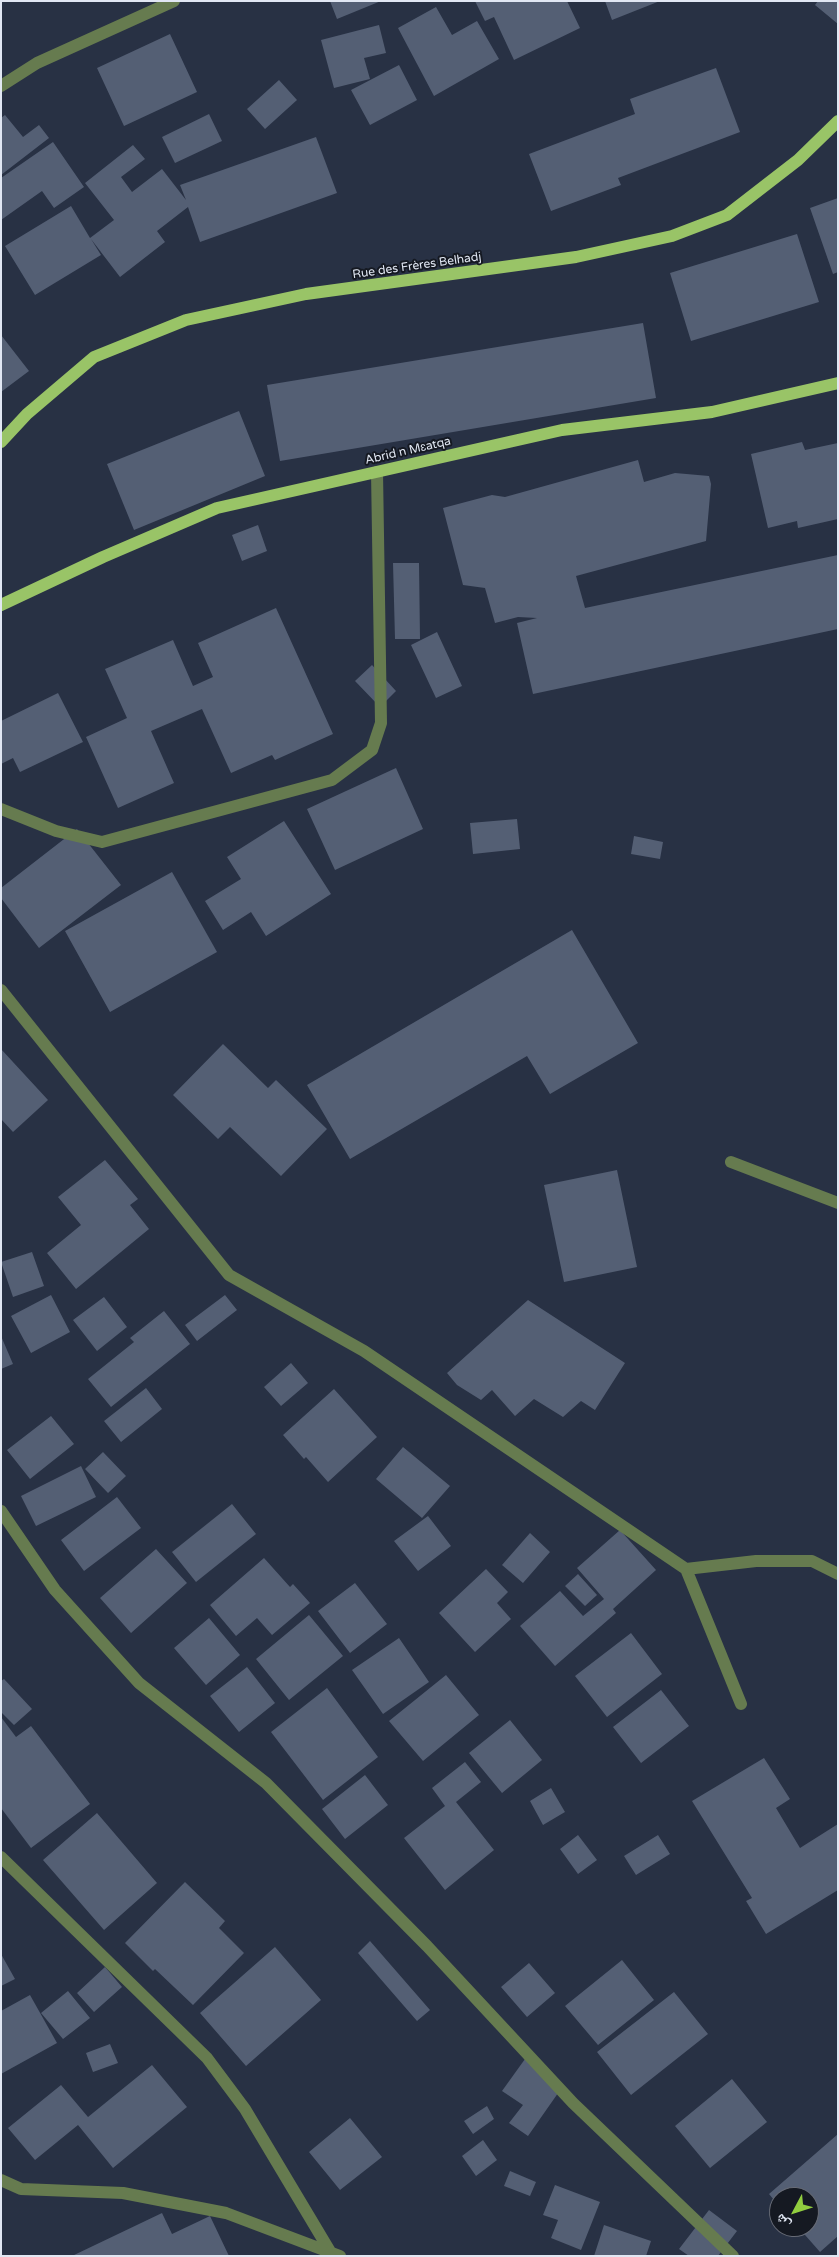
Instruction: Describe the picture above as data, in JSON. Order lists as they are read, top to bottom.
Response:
{
  "streets": {
    "main road": ["Rue des Frères Belhadj", "Abrid n Mɛatqa"]
  },
  "north": "bottom left"
}
